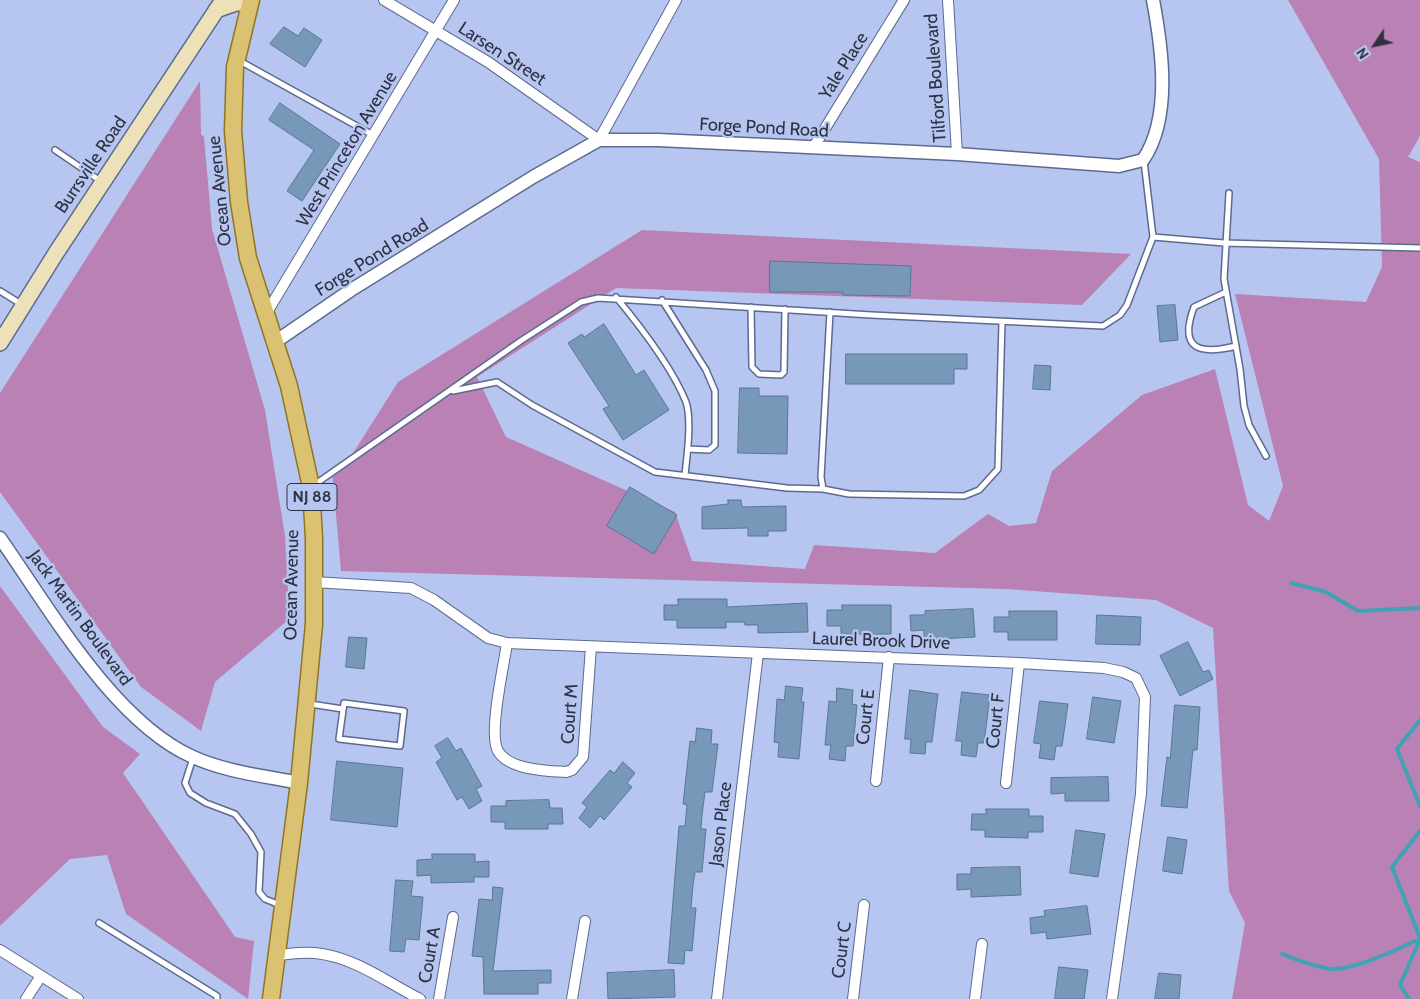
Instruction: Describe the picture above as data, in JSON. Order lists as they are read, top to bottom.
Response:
{
  "streets": {
    "main road": ["Burrsville Road", "Ocean Avenue", "NJ 88"],
    "street": [
      "Larsen Street",
      "Yale Place",
      "Tilford Boulevard",
      "Forge Pond Road",
      "West Princeton Avenue",
      "Jack Martin Boulevard",
      "Laurel Brook Drive",
      "Court M",
      "Court E",
      "Court F",
      "Jason Place",
      "Court C",
      "Court A"
    ]
  },
  "crossings": [
    ["Larsen Street", "Forge Pond Road"],
    ["Larsen Street", "West Princeton Avenue"],
    ["Yale Place", "Forge Pond Road"],
    ["Tilford Boulevard", "Forge Pond Road"],
    ["Forge Pond Road", "Ocean Avenue"],
    ["West Princeton Avenue", "Ocean Avenue"],
    ["Burrsville Road", "Ocean Avenue"],
    ["Ocean Avenue", "Jack Martin Boulevard"],
    ["Ocean Avenue", "Laurel Brook Drive"],
    ["Laurel Brook Drive", "Court M"],
    ["Laurel Brook Drive", "Court E"],
    ["Laurel Brook Drive", "Court F"],
    ["Laurel Brook Drive", "Jason Place"]
  ],
  "north": "bottom left"
}
